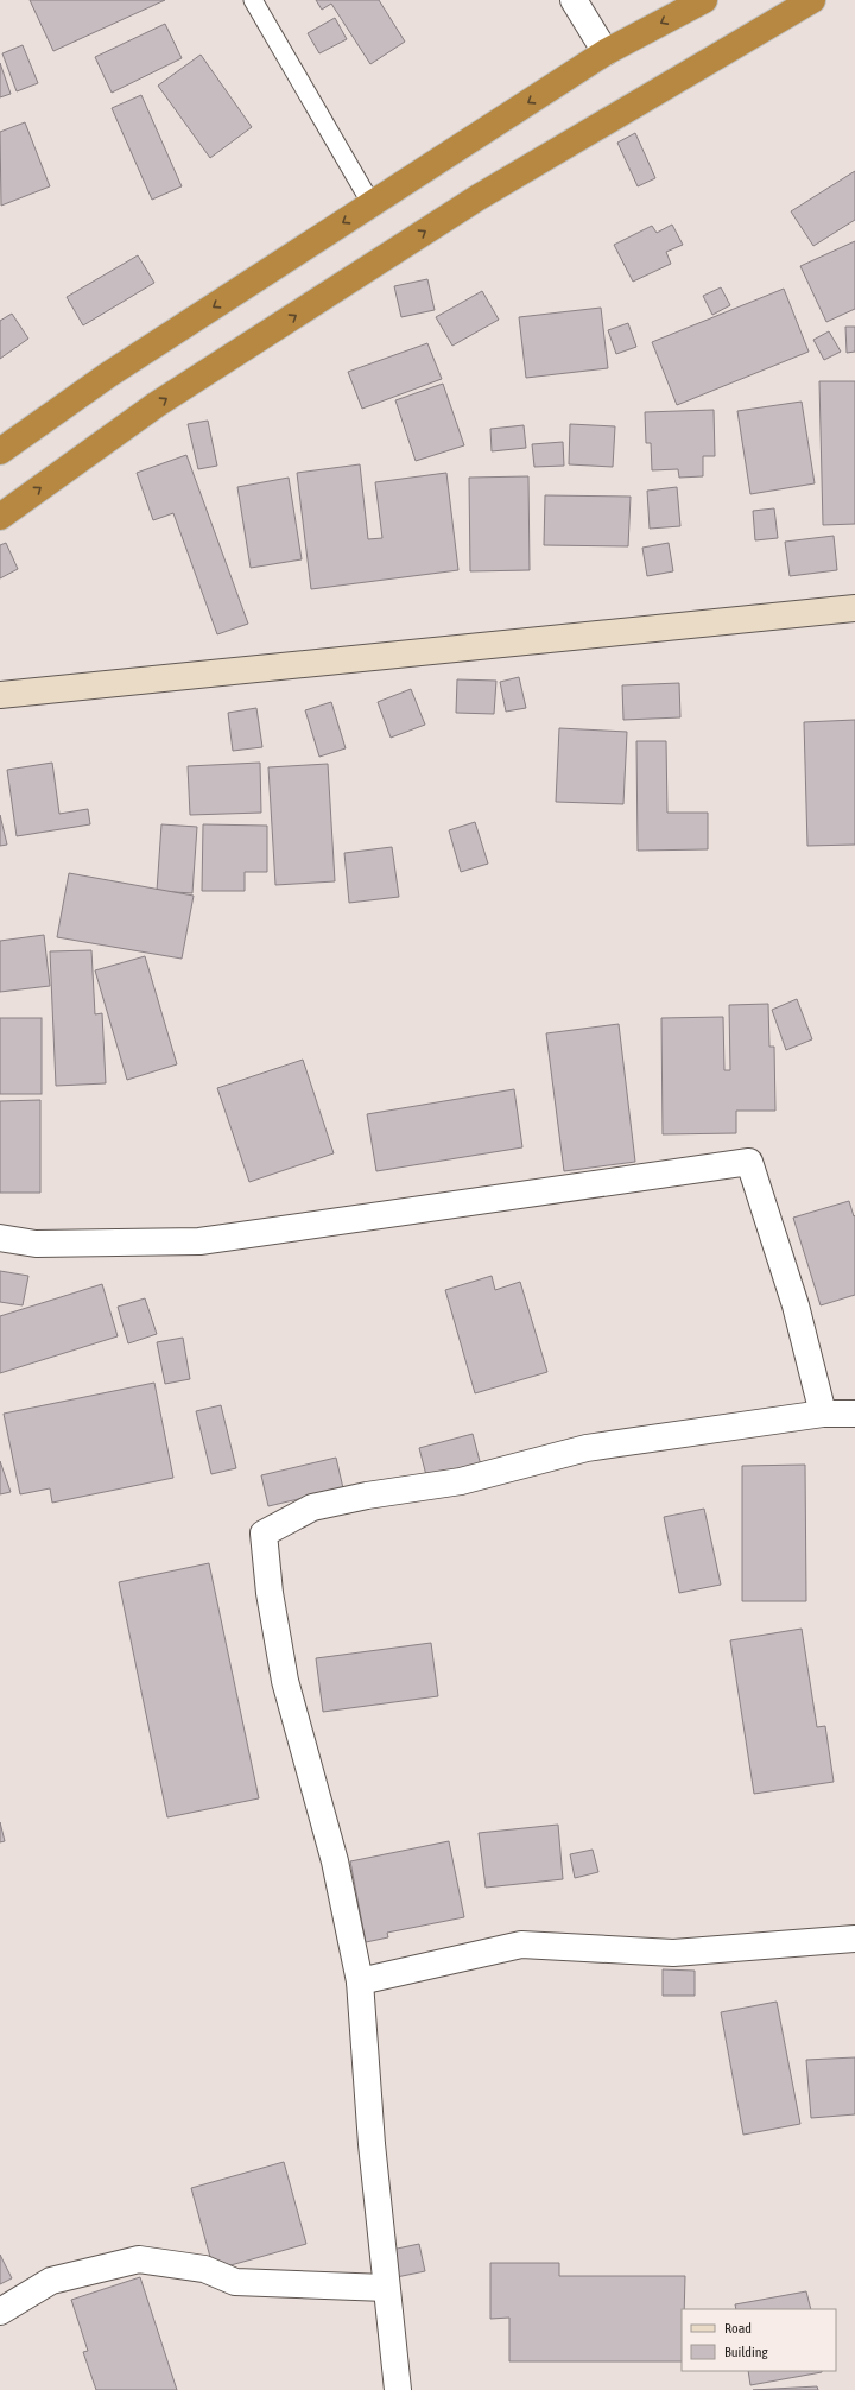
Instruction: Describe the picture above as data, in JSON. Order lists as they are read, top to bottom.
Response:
{
  "legend": ["Road", "Building"]
}
